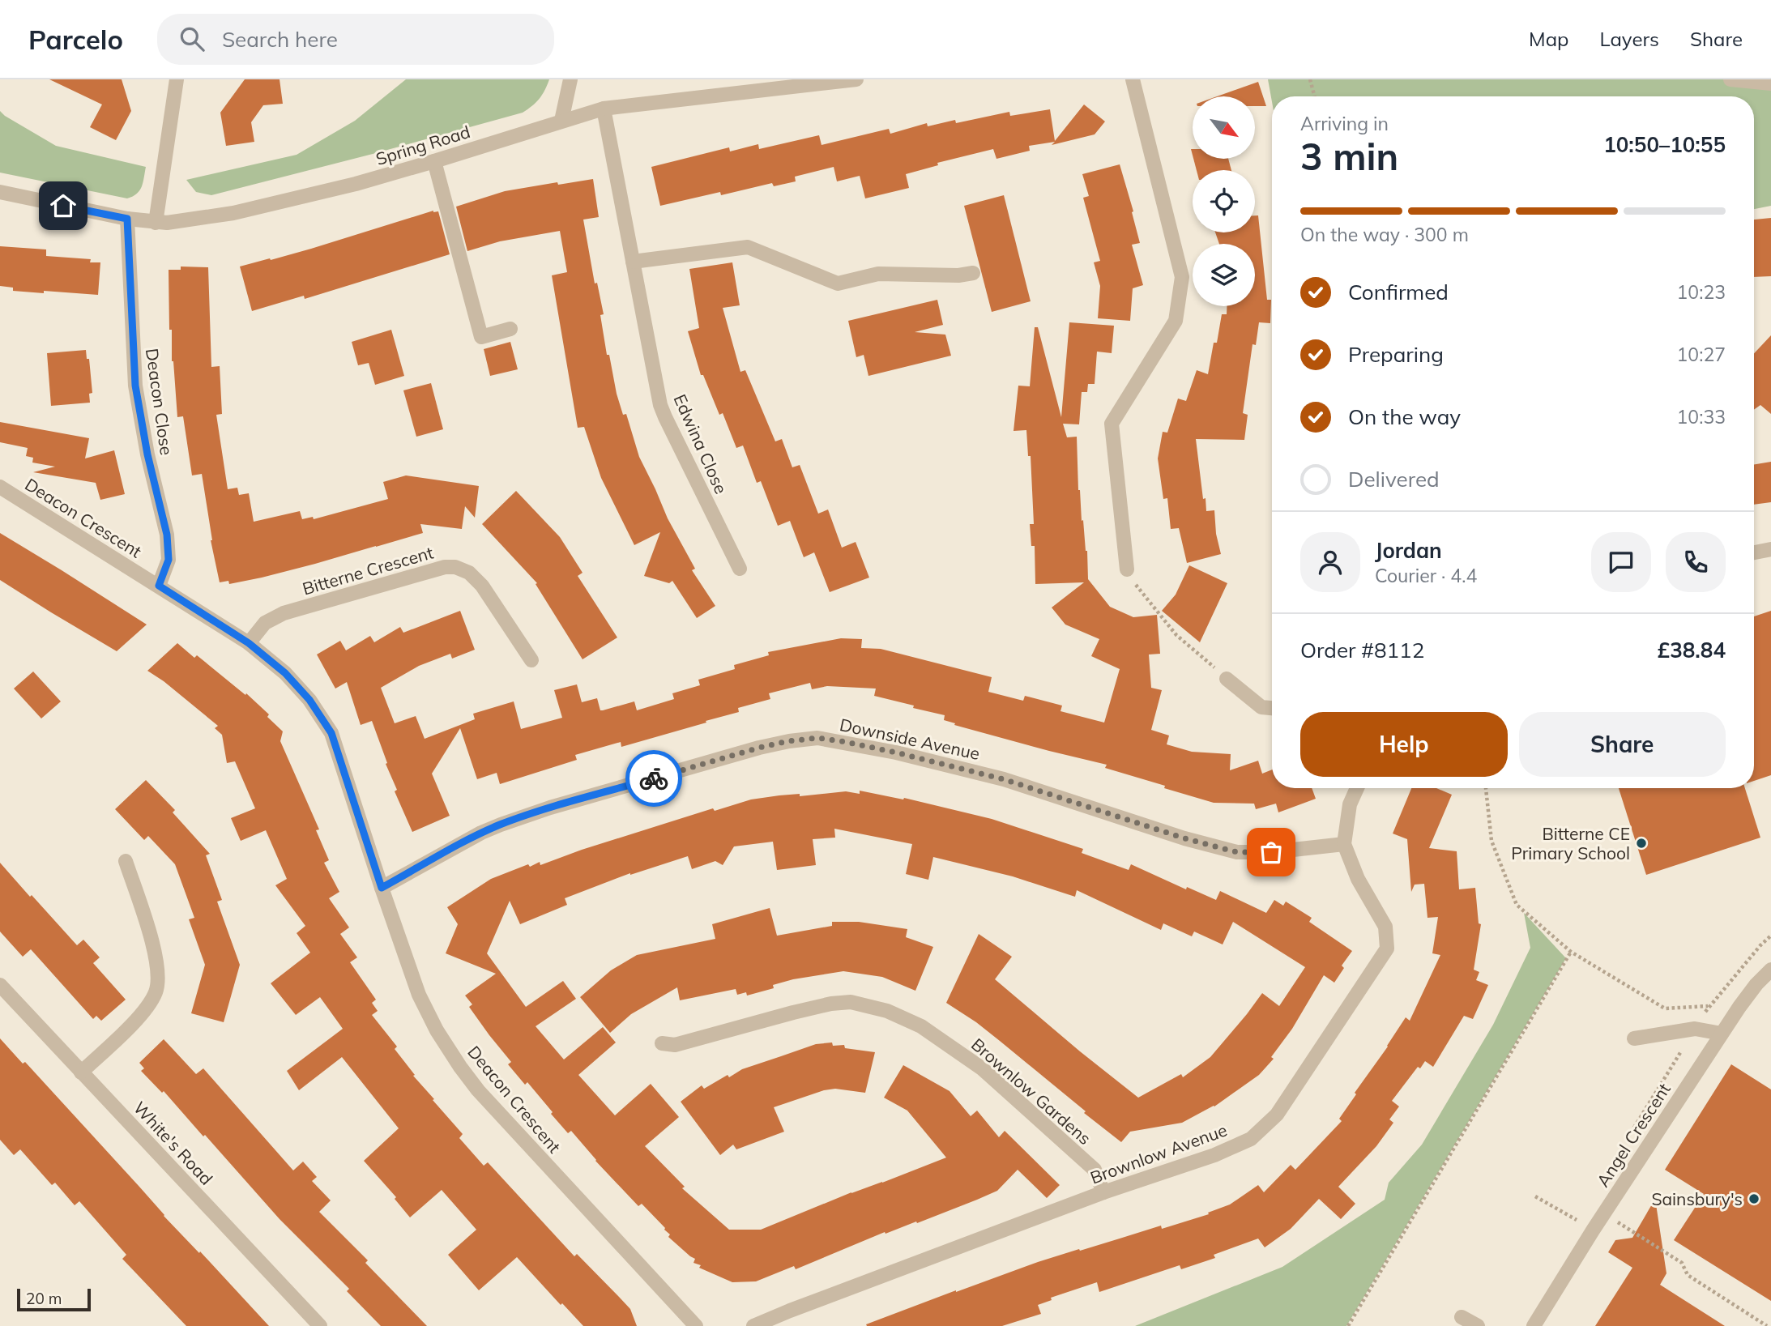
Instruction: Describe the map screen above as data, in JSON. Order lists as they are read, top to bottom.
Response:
{
  "streets": {
    "street": [
      "Spring Road",
      "Deacon Close",
      "Edwina Close",
      "Deacon Crescent",
      "Bitterne Crescent",
      "Downside Avenue",
      "Brownlow Gardens",
      "Angel Crescent",
      "White's Road",
      "Brownlow Avenue"
    ]
  },
  "crossings": [
    ["Spring Road", "Deacon Close"],
    ["Spring Road", "Edwina Close"],
    ["Deacon Close", "Deacon Crescent"],
    ["Deacon Crescent", "Bitterne Crescent"],
    ["Deacon Crescent", "Downside Avenue"],
    ["Downside Avenue", "Brownlow Avenue"],
    ["Brownlow Gardens", "Brownlow Avenue"]
  ],
  "places": ["Bitterne CE Primary School", "Sainsbury's"],
  "scale_bar": "20 m",
  "north": "bottom right",
  "page": {
    "header": "Parcelo",
    "search": "Search here",
    "nav": ["Map", "Layers", "Share"],
    "heading": ["3 min", "Arriving in", "10:50–10:55"],
    "panel": [
      "Jordan",
      "Courier · 4.4",
      "Order #8112",
      "£38.84"
    ],
    "bar": "On the way · 300 m",
    "list": [
      ["Confirmed", "10:23"],
      ["Preparing", "10:27"],
      ["On the way", "10:33"],
      "Delivered"
    ],
    "buttons": ["Help", "Share"],
    "scale": "20 m"
  }
}
